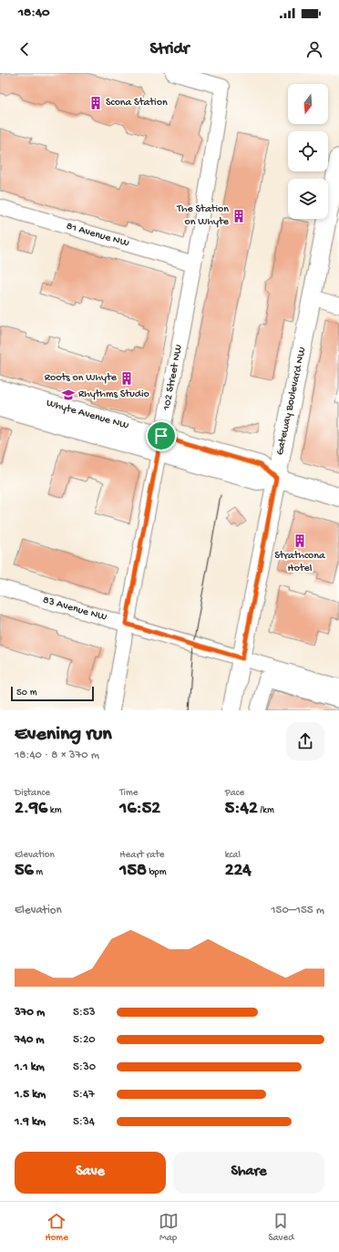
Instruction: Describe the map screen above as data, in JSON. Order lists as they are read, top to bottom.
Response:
{
  "streets": {
    "main road": ["Gateway Boulevard NW", "Whyte Avenue NW"],
    "street": ["81 Avenue NW", "102 Street NW", "83 Avenue NW"]
  },
  "crossings": [
    ["81 Avenue NW", "102 Street NW"],
    ["102 Street NW", "Whyte Avenue NW"],
    ["102 Street NW", "83 Avenue NW"],
    ["Gateway Boulevard NW", "Whyte Avenue NW"],
    ["Gateway Boulevard NW", "83 Avenue NW"]
  ],
  "places": {
    "building": [
      "Scona Station",
      "The Station on Whyte",
      "Roots on Whyte",
      "Strathcona Hotel"
    ],
    "school or university": ["Rhythms Studio"]
  },
  "scale_bar": "50 m",
  "north": "bottom",
  "page": {
    "status": "18:40",
    "header": "Stridr",
    "scale": "50 m",
    "heading": ["Evening run", "18:40 · 8 × 370 m"],
    "stats": [
      ["Distance", "2.96 km"],
      ["Time", "16:52"],
      ["Pace", "5:42 /km"],
      ["Elevation", "56 m"],
      ["Heart rate", "158 bpm"],
      ["kcal", "224"]
    ],
    "chart": ["Elevation", "150–155 m"],
    "list": [
      {
        "name": "370 m",
        "note": "5:53"
      },
      {
        "name": "740 m",
        "note": "5:20"
      },
      {
        "name": "1.1 km",
        "note": "5:30"
      },
      {
        "name": "1.5 km",
        "note": "5:47"
      },
      {
        "name": "1.9 km",
        "note": "5:34"
      }
    ],
    "buttons": ["Save", "Share"],
    "tabs": ["Home", "Map", "Saved"]
  }
}
